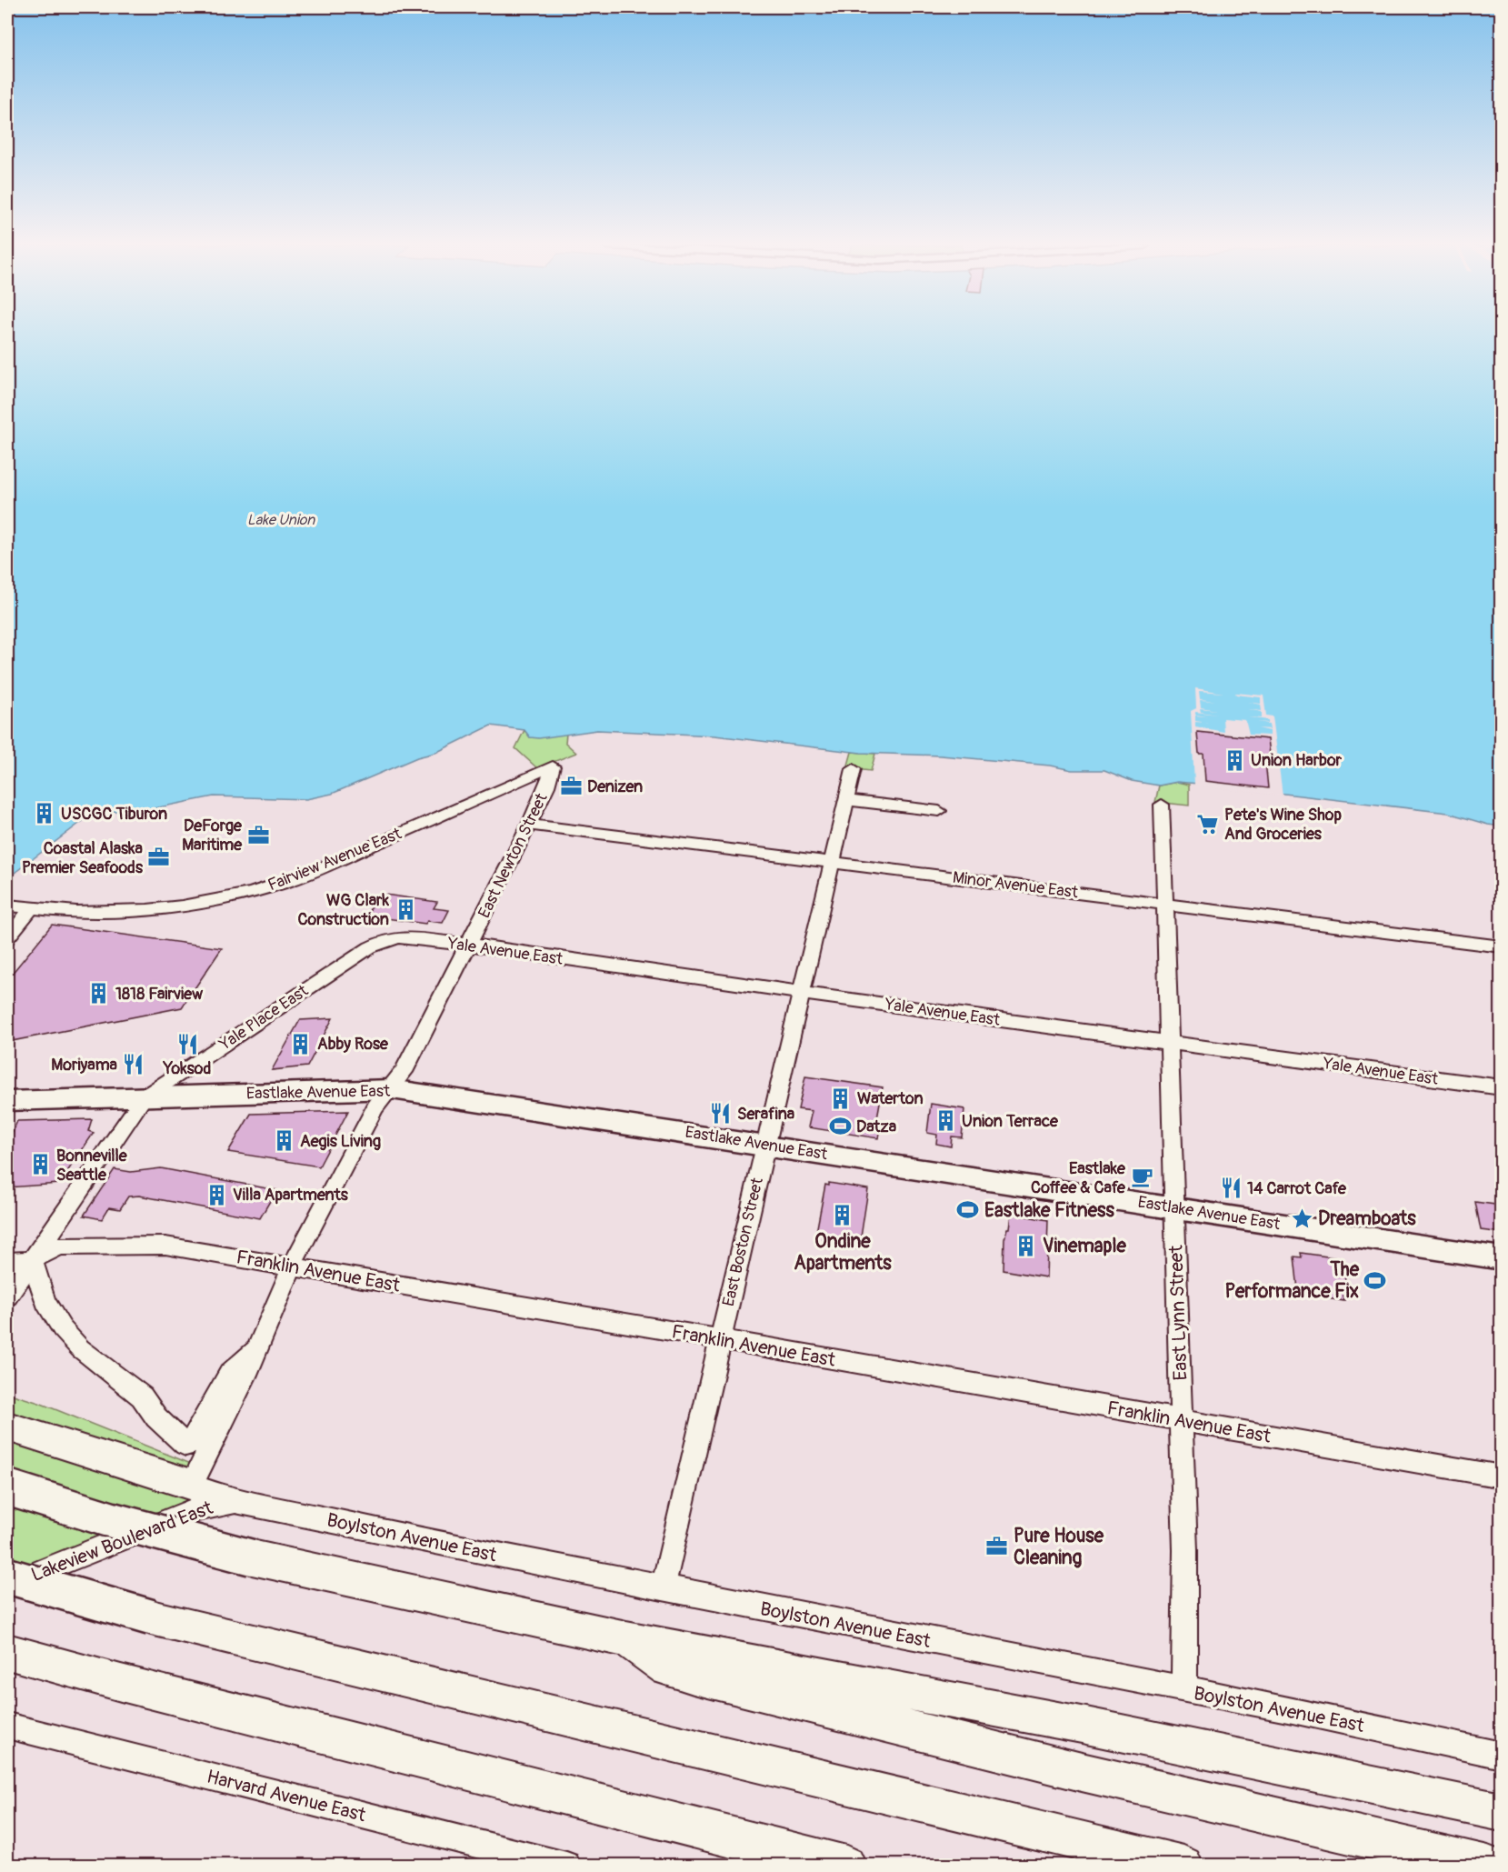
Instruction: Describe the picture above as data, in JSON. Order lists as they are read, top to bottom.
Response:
{
  "streets": {
    "main road": ["Eastlake Avenue East"],
    "street": [
      "East Newton Street",
      "Fairview Avenue East",
      "Minor Avenue East",
      "Yale Avenue East",
      "Yale Place East",
      "East Boston Street",
      "Franklin Avenue East",
      "East Lynn Street",
      "Boylston Avenue East",
      "Lakeview Boulevard East",
      "Harvard Avenue East"
    ]
  },
  "crossings": [
    ["East Newton Street", "Fairview Avenue East"],
    ["East Newton Street", "Minor Avenue East"],
    ["East Newton Street", "Yale Avenue East"],
    ["East Newton Street", "Eastlake Avenue East"],
    ["East Newton Street", "Franklin Avenue East"],
    ["East Newton Street", "Boylston Avenue East"],
    ["Minor Avenue East", "East Boston Street"],
    ["Minor Avenue East", "East Lynn Street"],
    ["Yale Avenue East", "Yale Place East"],
    ["Yale Avenue East", "East Boston Street"],
    ["Yale Avenue East", "East Lynn Street"],
    ["Yale Place East", "Eastlake Avenue East"],
    ["Eastlake Avenue East", "East Boston Street"],
    ["Eastlake Avenue East", "East Lynn Street"],
    ["East Boston Street", "Franklin Avenue East"],
    ["East Boston Street", "Boylston Avenue East"],
    ["Franklin Avenue East", "East Lynn Street"],
    ["East Lynn Street", "Boylston Avenue East"],
    ["Boylston Avenue East", "Lakeview Boulevard East"]
  ],
  "water": ["Lake Union"],
  "places": {
    "building": [
      "Union Harbor",
      "USCGC Tiburon",
      "WG Clark Construction",
      "1818 Fairview",
      "Abby Rose",
      "Waterton",
      "Union Terrace",
      "Aegis Living",
      "Bonneville Seattle",
      "Villa Apartments",
      "Ondine Apartments",
      "Vinemaple"
    ],
    "office": [
      "Denizen",
      "DeForge Maritime",
      "Coastal Alaska Premier Seafoods",
      "Pure House Cleaning"
    ],
    "supermarket": ["Pete's Wine Shop And Groceries"],
    "restaurant": [
      "Yoksod",
      "Moriyama",
      "Serafina",
      "14 Carrot Cafe"
    ],
    "sports": ["Datza", "Eastlake Fitness", "The Performance Fix"],
    "cafe": ["Eastlake Coffee & Cafe"],
    "place": ["Dreamboats"]
  }
}
